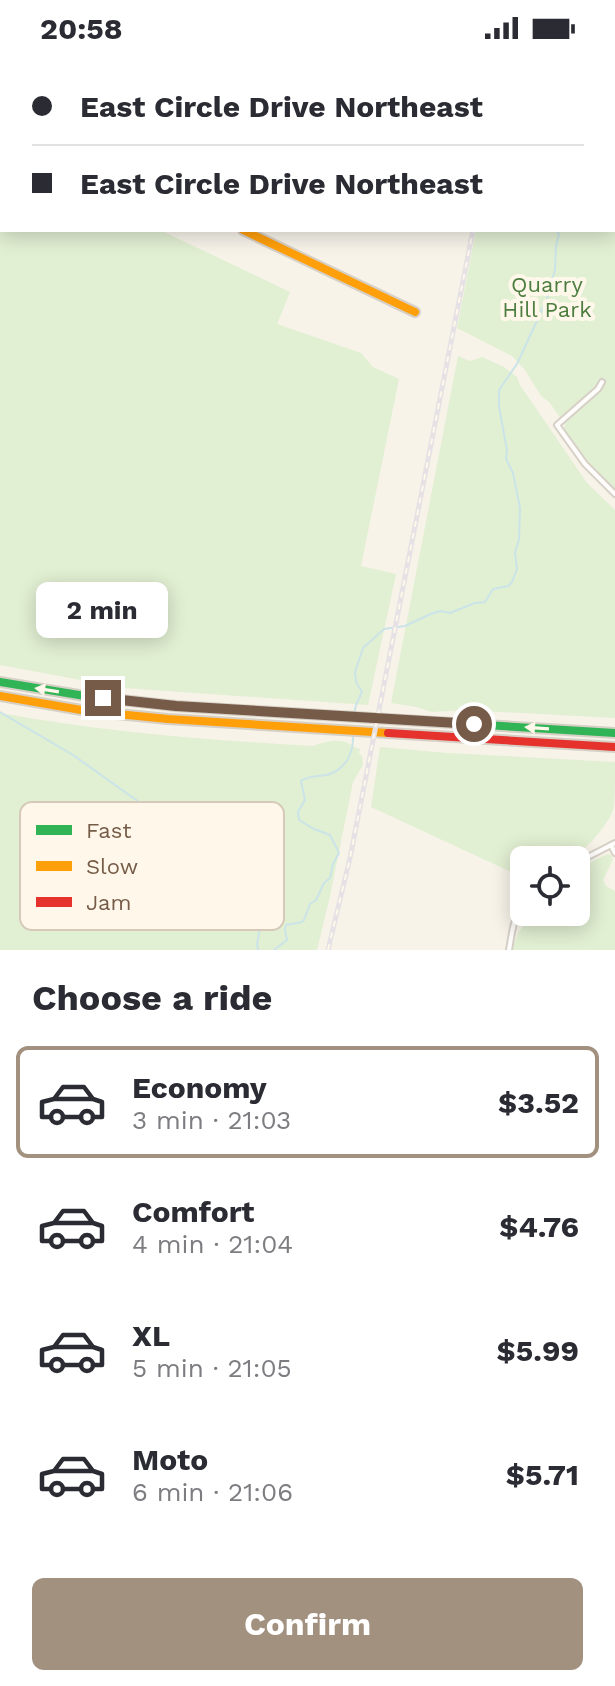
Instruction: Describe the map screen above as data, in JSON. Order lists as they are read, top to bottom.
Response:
{
  "parks": ["Quarry Hill Park"],
  "legend": ["Fast", "Slow", "Jam"],
  "page": {
    "status": "20:58",
    "banner": ["East Circle Drive Northeast", "East Circle Drive Northeast"],
    "bubble": "2 min",
    "heading": "Choose a ride",
    "list": [
      {
        "name": "Economy",
        "note": "3 min · 21:03",
        "value": "$3.52"
      },
      {
        "name": "Comfort",
        "note": "4 min · 21:04",
        "value": "$4.76"
      },
      {
        "name": "XL",
        "note": "5 min · 21:05",
        "value": "$5.99"
      },
      {
        "name": "Moto",
        "note": "6 min · 21:06",
        "value": "$5.71"
      }
    ],
    "buttons": "Confirm"
  }
}
